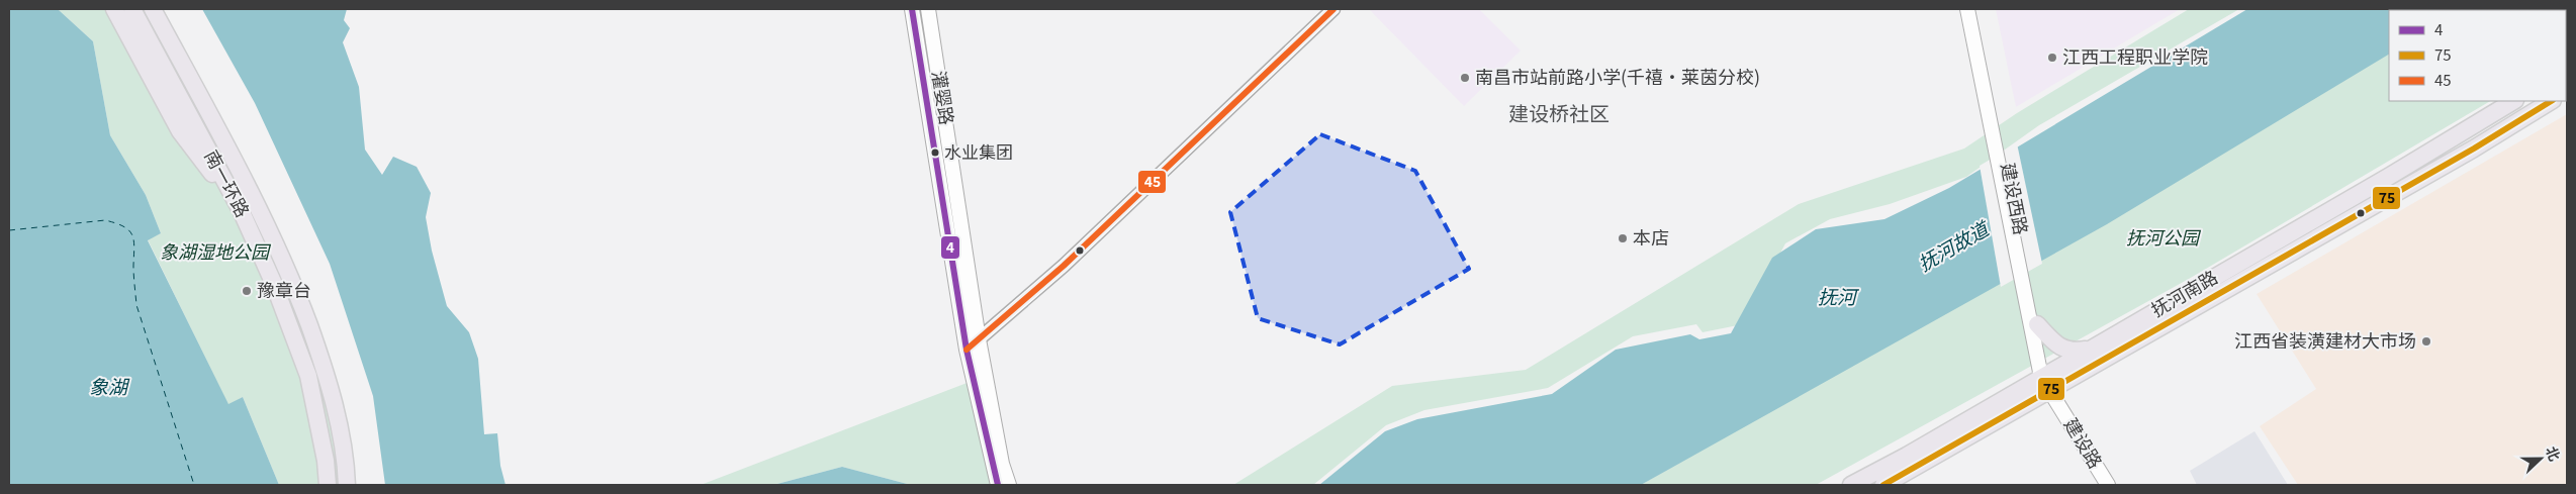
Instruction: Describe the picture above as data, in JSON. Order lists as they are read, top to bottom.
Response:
{
  "streets": {
    "highway": ["南一环路", "抚河南路"],
    "main road": ["灌婴路", "建设西路", "建设路"]
  },
  "crossings": [
    ["建设西路", "抚河南路"],
    ["建设西路", "建设路"],
    ["抚河南路", "建设路"]
  ],
  "districts": ["建设桥社区"],
  "water": ["抚河故道", "抚河", "象湖"],
  "parks": ["抚河公园", "象湖湿地公园"],
  "places": [
    "江西工程职业学院",
    "南昌市站前路小学(千禧·莱茵分校)",
    "水业集团",
    "本店",
    "豫章台",
    "江西省装潢建材大市场"
  ],
  "lines": ["transit line 4", "transit line 45", "transit line 75"],
  "legend": ["4", "75", "45"],
  "north": "right"
}
